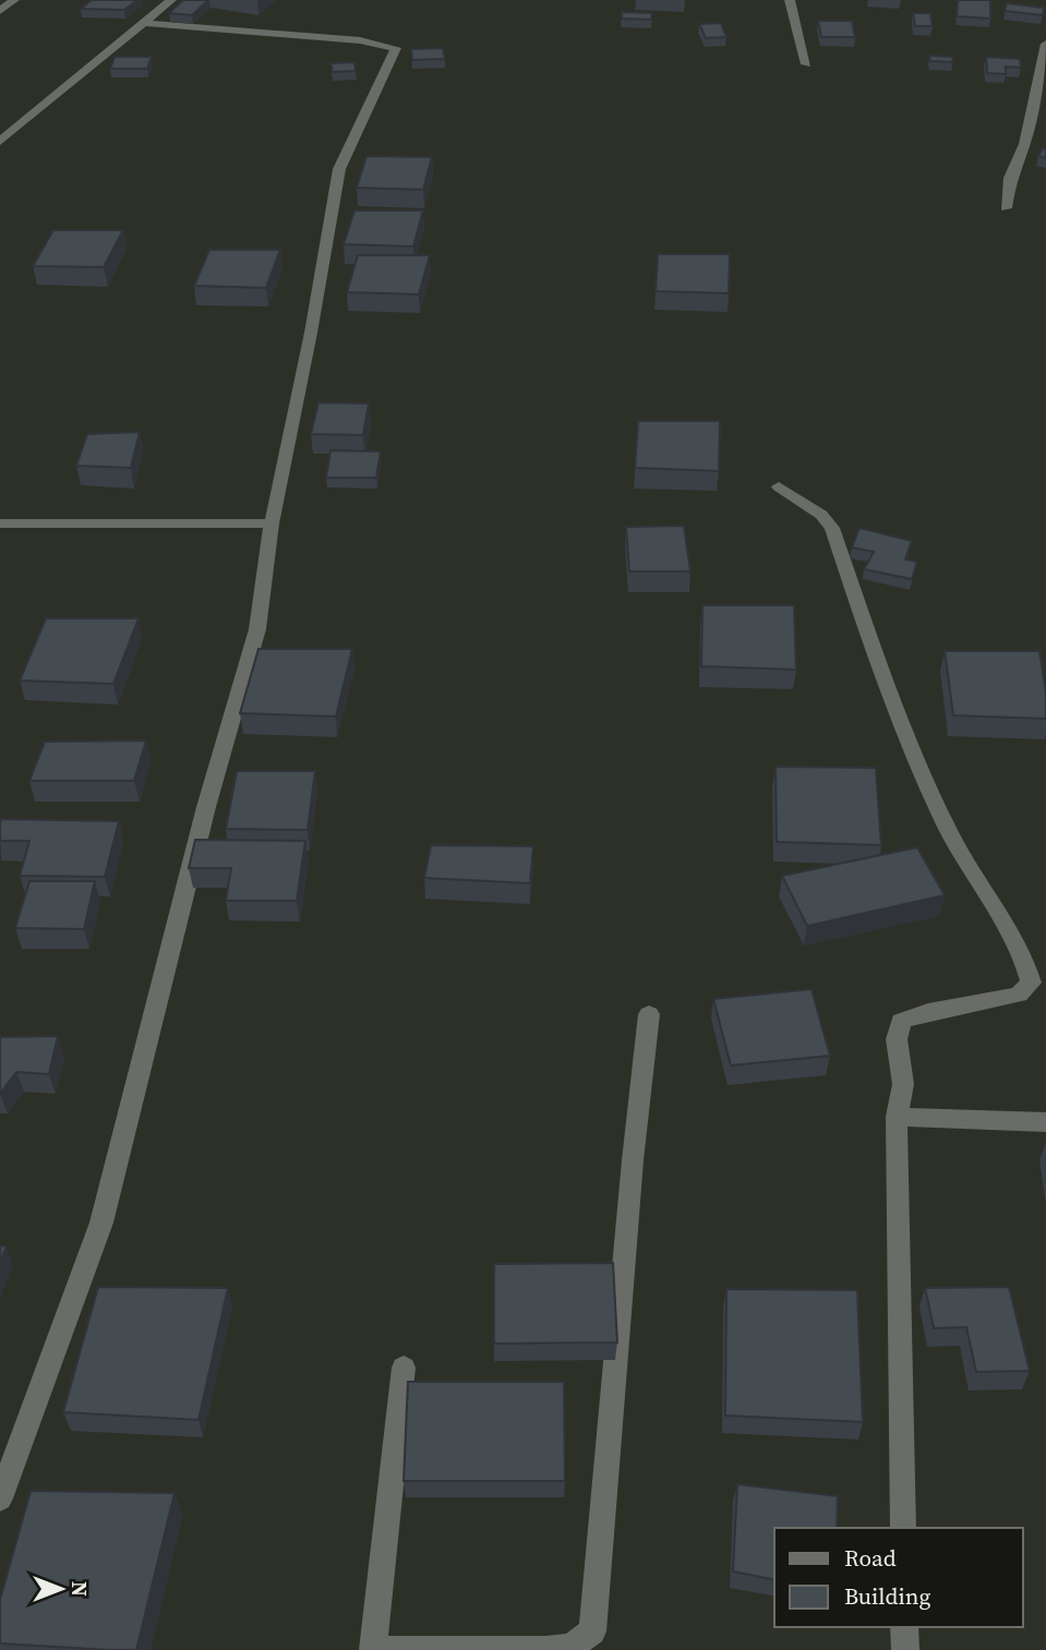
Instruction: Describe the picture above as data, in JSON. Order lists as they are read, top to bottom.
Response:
{
  "legend": ["Road", "Building"],
  "north": "right"
}
